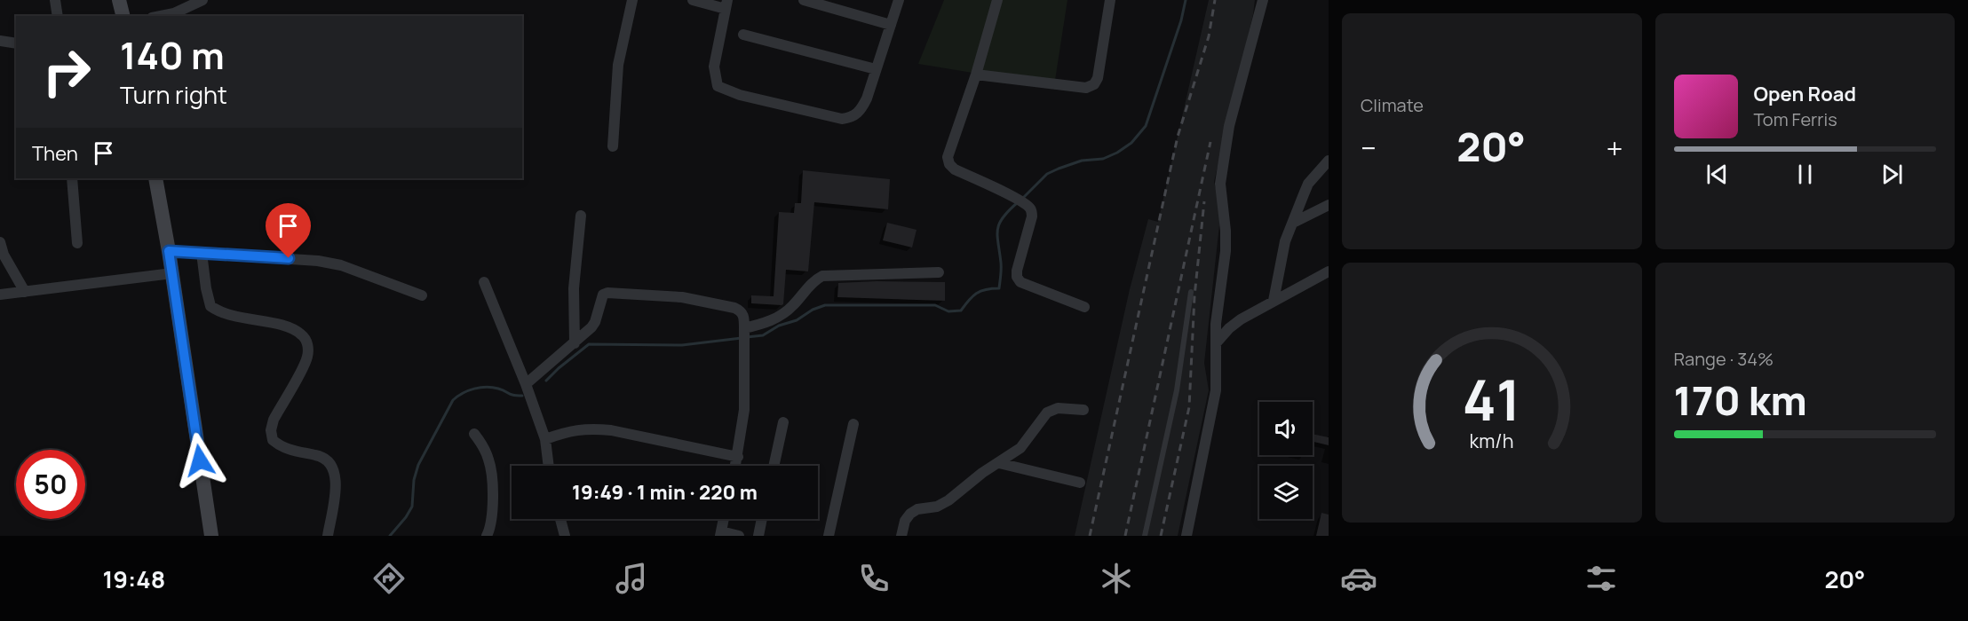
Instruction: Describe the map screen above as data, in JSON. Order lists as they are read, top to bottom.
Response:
{
  "page": {
    "tile": [
      "Climate",
      ["Range · 34%", "170 km"]
    ],
    "turn": ["140 m", "Turn right"],
    "song": ["Open Road", "Tom Ferris"],
    "heat": ["−", "20°", "+"],
    "then": "Then",
    "limit": "50",
    "trip": "19:49 · 1 min · 220 m",
    "tabs": ["19:48", "20°"],
    "gauge": ["41", "km/h"]
  }
}
